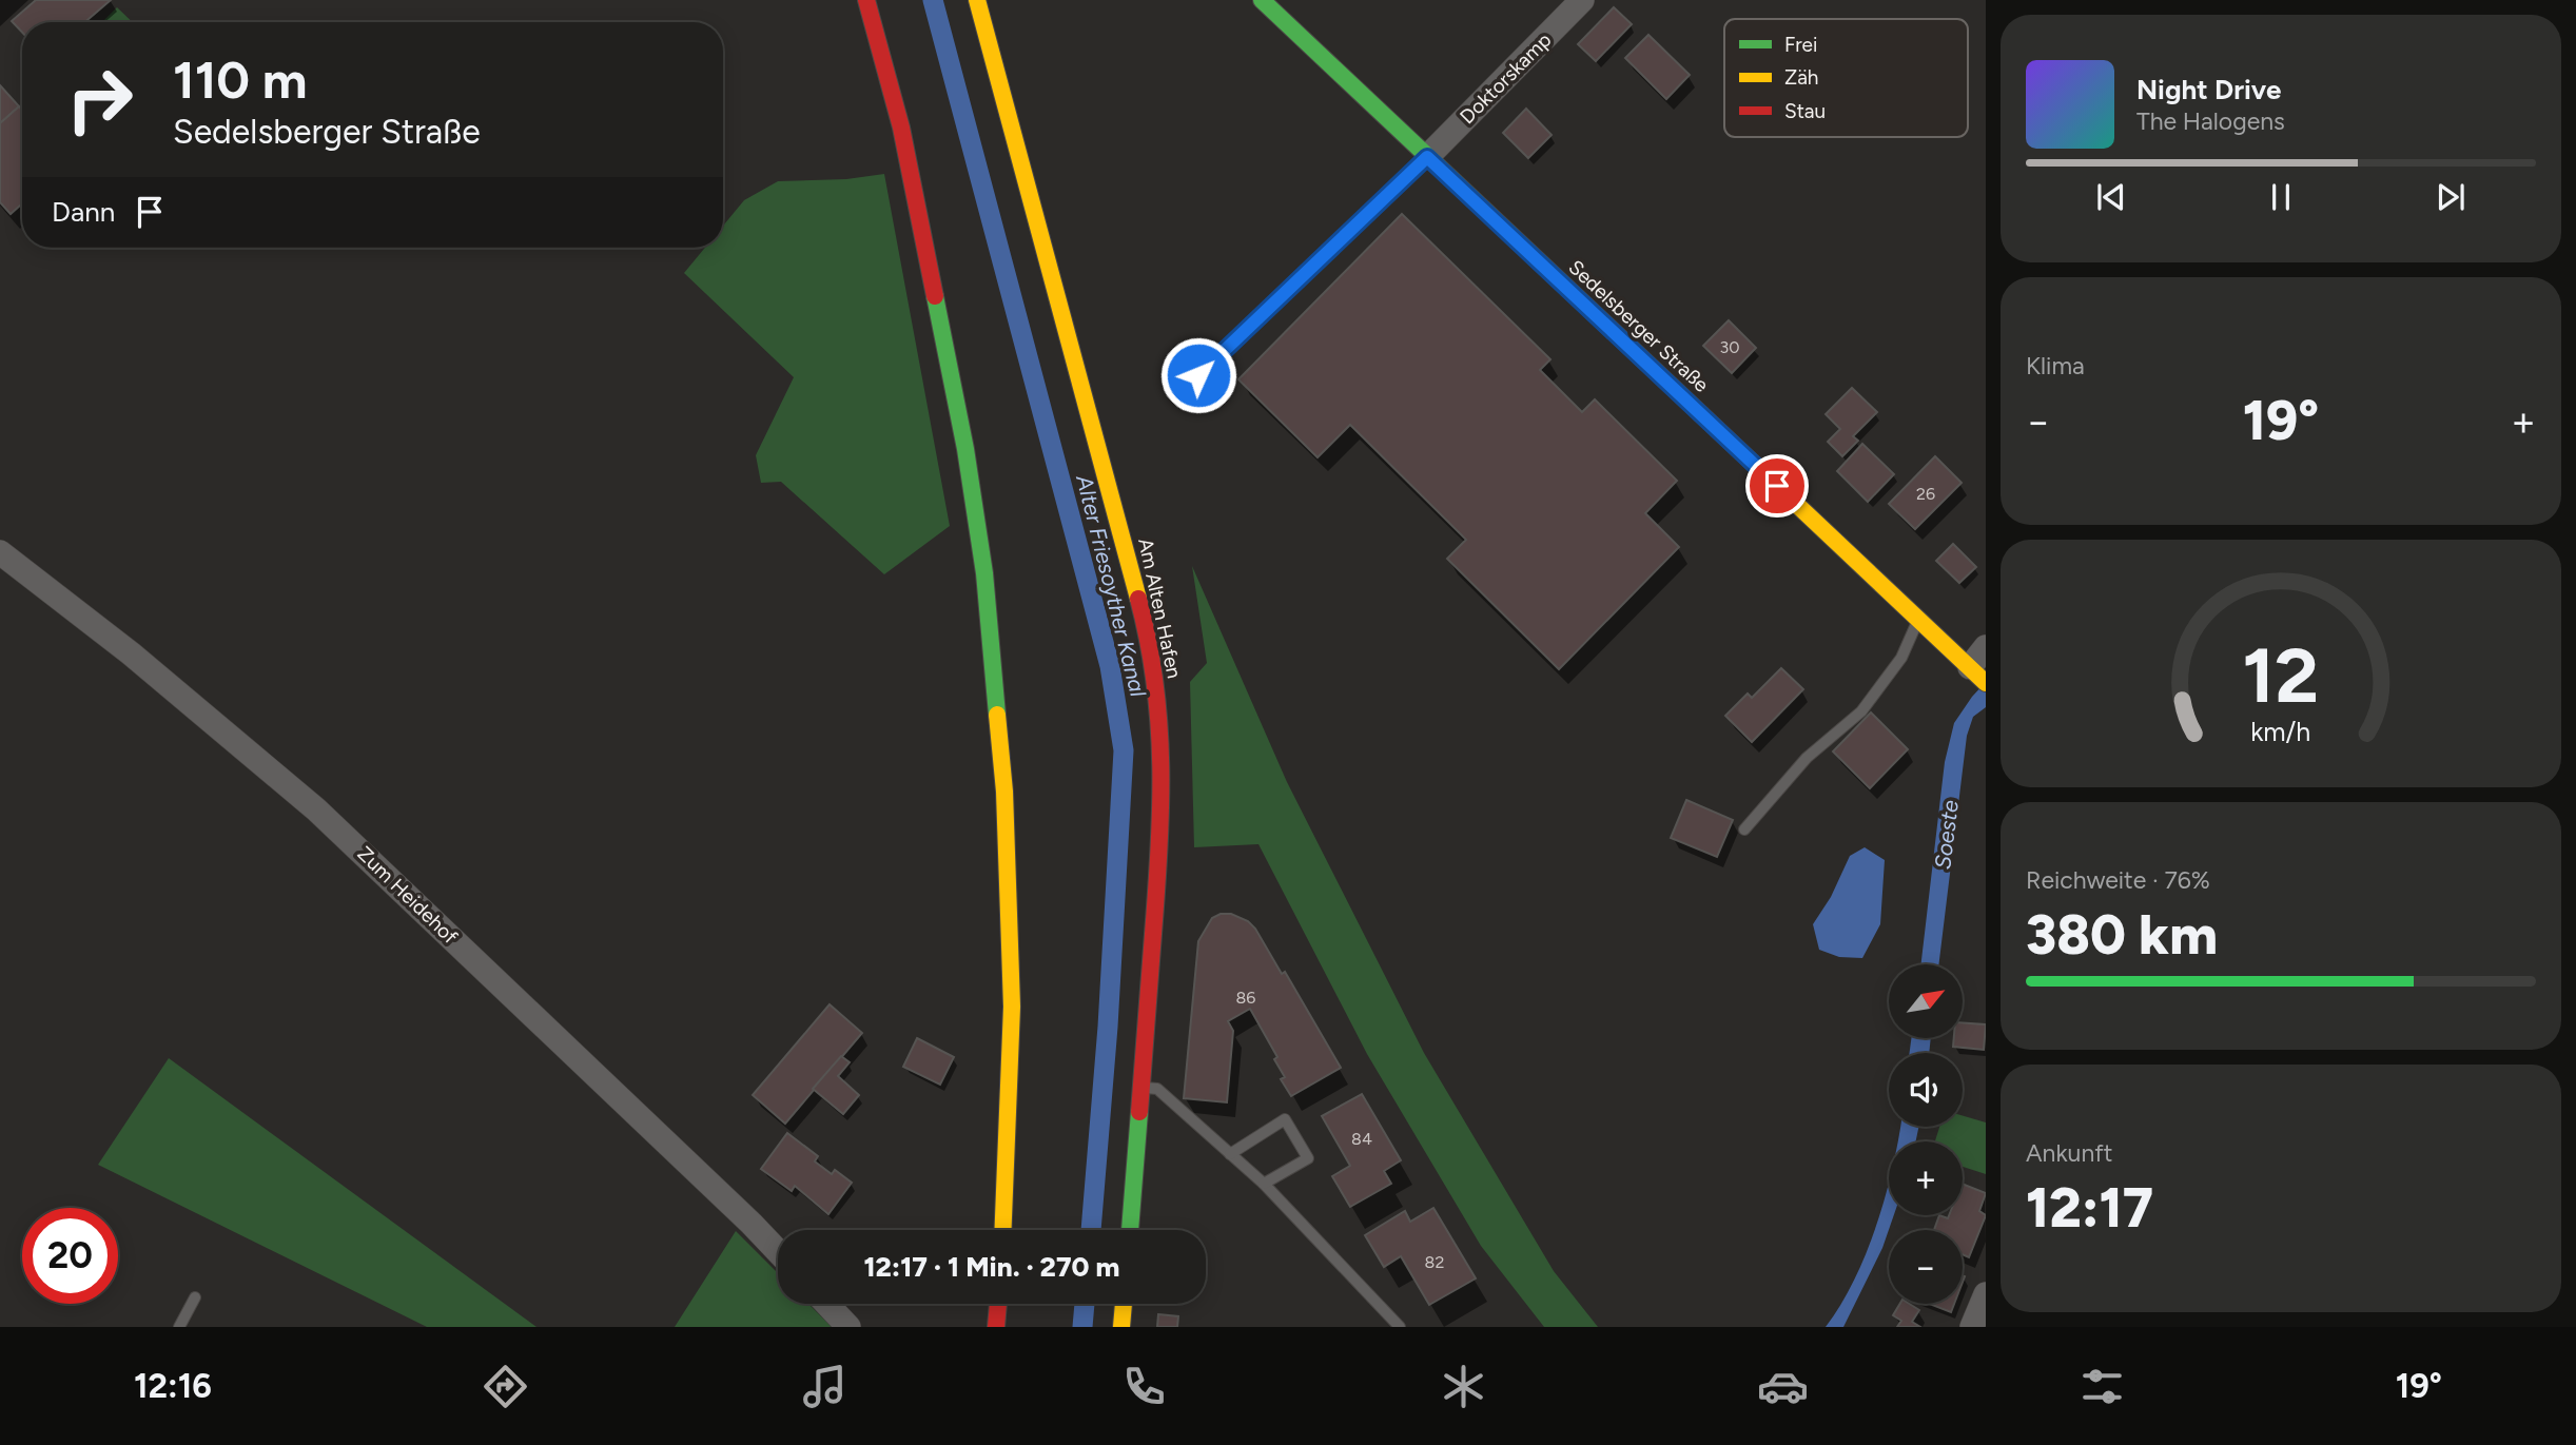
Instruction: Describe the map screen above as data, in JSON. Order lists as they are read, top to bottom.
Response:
{
  "streets": {
    "main road": ["Sedelsberger Straße", "Am Alten Hafen"],
    "street": ["Doktorskamp", "Zum Heidehof"]
  },
  "crossings": [
    ["Doktorskamp", "Sedelsberger Straße"]
  ],
  "water": ["Alter Friesoyther Kanal", "Soeste"],
  "house_numbers": [
    "30",
    "26",
    "86",
    "84",
    "82"
  ],
  "legend": ["Frei", "Zäh", "Stau"],
  "north": "top right",
  "page": {
    "turn": ["110 m", "Sedelsberger Straße"],
    "song": ["Night Drive", "The Halogens"],
    "then": "Dann",
    "tile": [
      "Klima",
      ["Reichweite · 76%", "380 km"],
      ["Ankunft", "12:17"]
    ],
    "heat": ["−", "19°", "+"],
    "map_buttons": ["+", "−"],
    "limit": "20",
    "trip": "12:17 · 1 Min. · 270 m",
    "tabs": ["12:16", "19°"],
    "gauge": ["12", "km/h"]
  }
}
